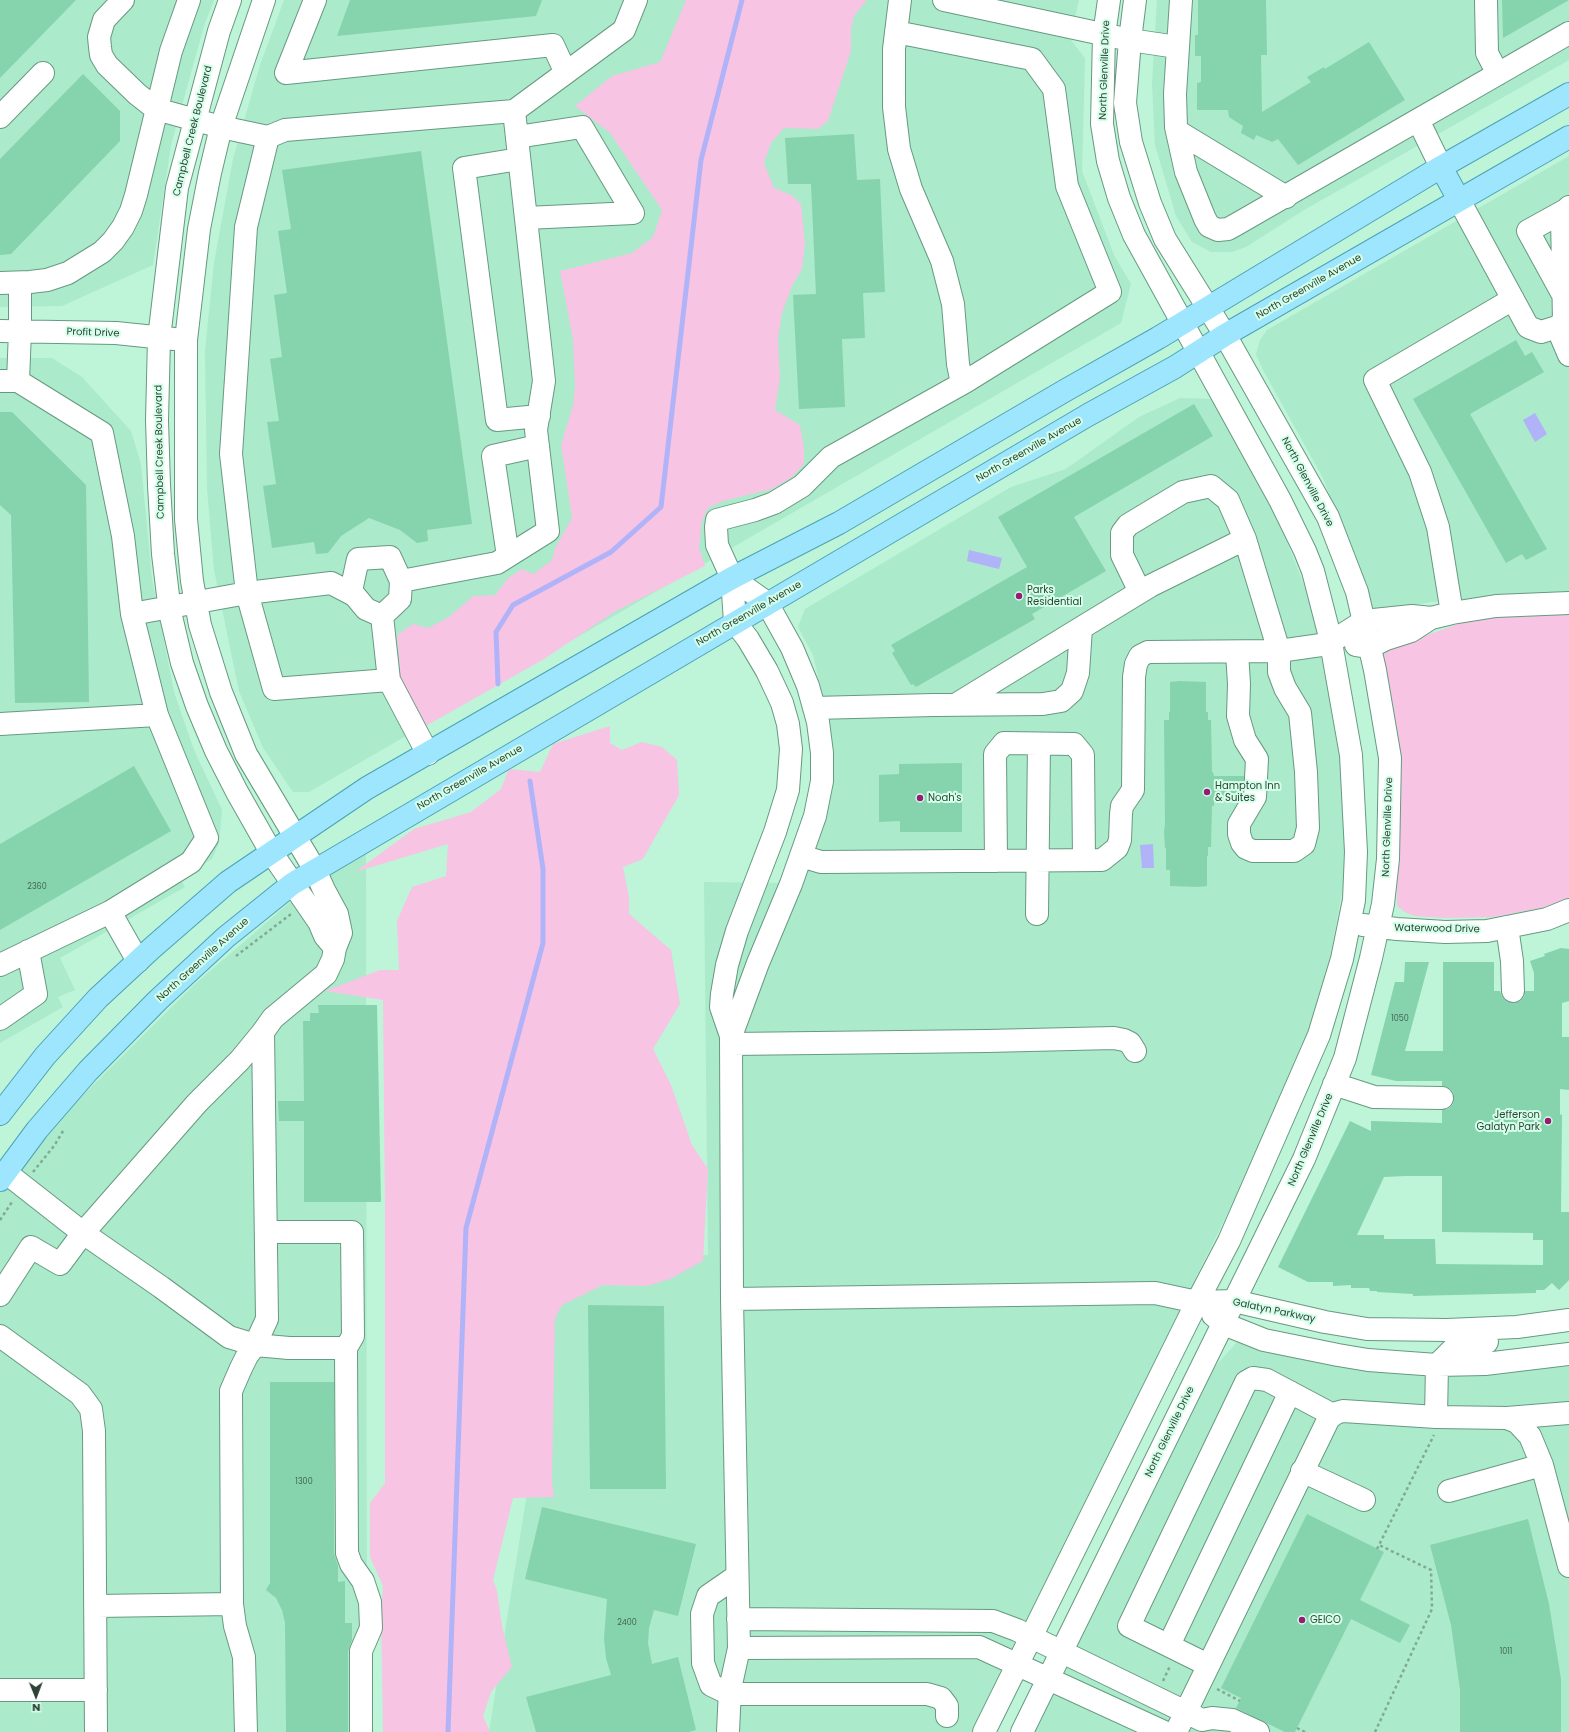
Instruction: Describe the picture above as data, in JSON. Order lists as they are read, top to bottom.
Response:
{
  "streets": {
    "main road": ["North Greenville Avenue"],
    "street": [
      "North Glenville Drive",
      "Campbell Creek Boulevard",
      "Profit Drive",
      "Waterwood Drive",
      "Galatyn Parkway"
    ]
  },
  "crossings": [
    ["North Glenville Drive", "North Greenville Avenue"],
    ["North Glenville Drive", "Waterwood Drive"],
    ["North Glenville Drive", "Galatyn Parkway"],
    ["Campbell Creek Boulevard", "North Greenville Avenue"],
    ["Campbell Creek Boulevard", "Profit Drive"]
  ],
  "places": [
    "Parks Residential",
    "Hampton Inn & Suites",
    "Noah's",
    "Jefferson Galatyn Park",
    "GEICO"
  ],
  "house_numbers": [
    "2360",
    "1050",
    "1300",
    "2400",
    "1011"
  ],
  "north": "bottom"
}
